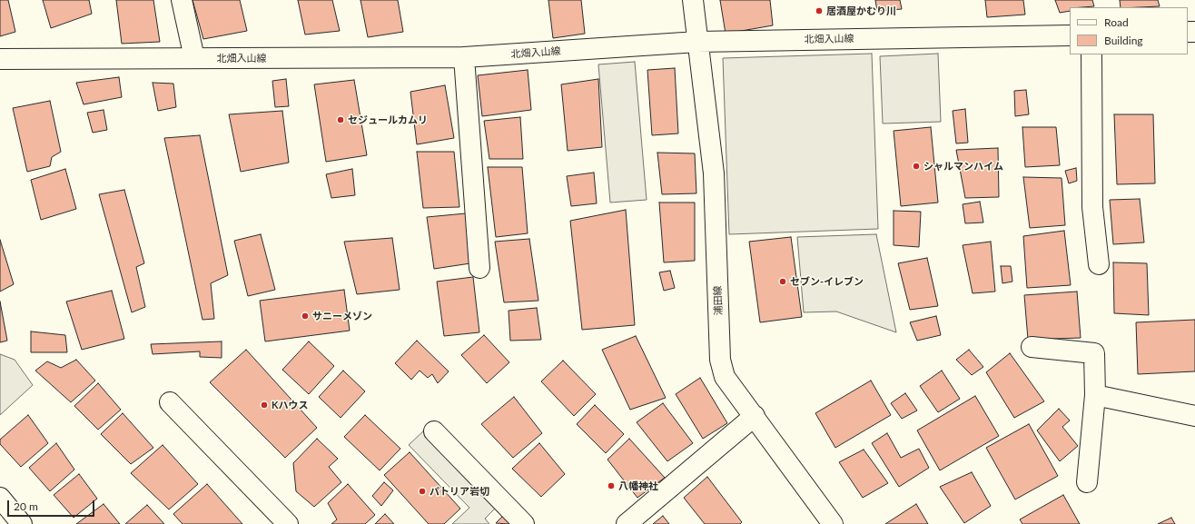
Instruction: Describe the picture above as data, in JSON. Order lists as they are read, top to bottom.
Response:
{
  "streets": {
    "street": ["北畑入山線", "浦田線"]
  },
  "crossings": [
    ["北畑入山線", "浦田線"]
  ],
  "places": [
    "居酒屋かむり川",
    "セジュールカムリ",
    "シャルマンハイム",
    "セブン-イレブン",
    "サニーメゾン",
    "Kハウス",
    "八幡神社",
    "パトリア岩切"
  ],
  "legend": ["Road", "Building"],
  "scale_bar": "20 m"
}
